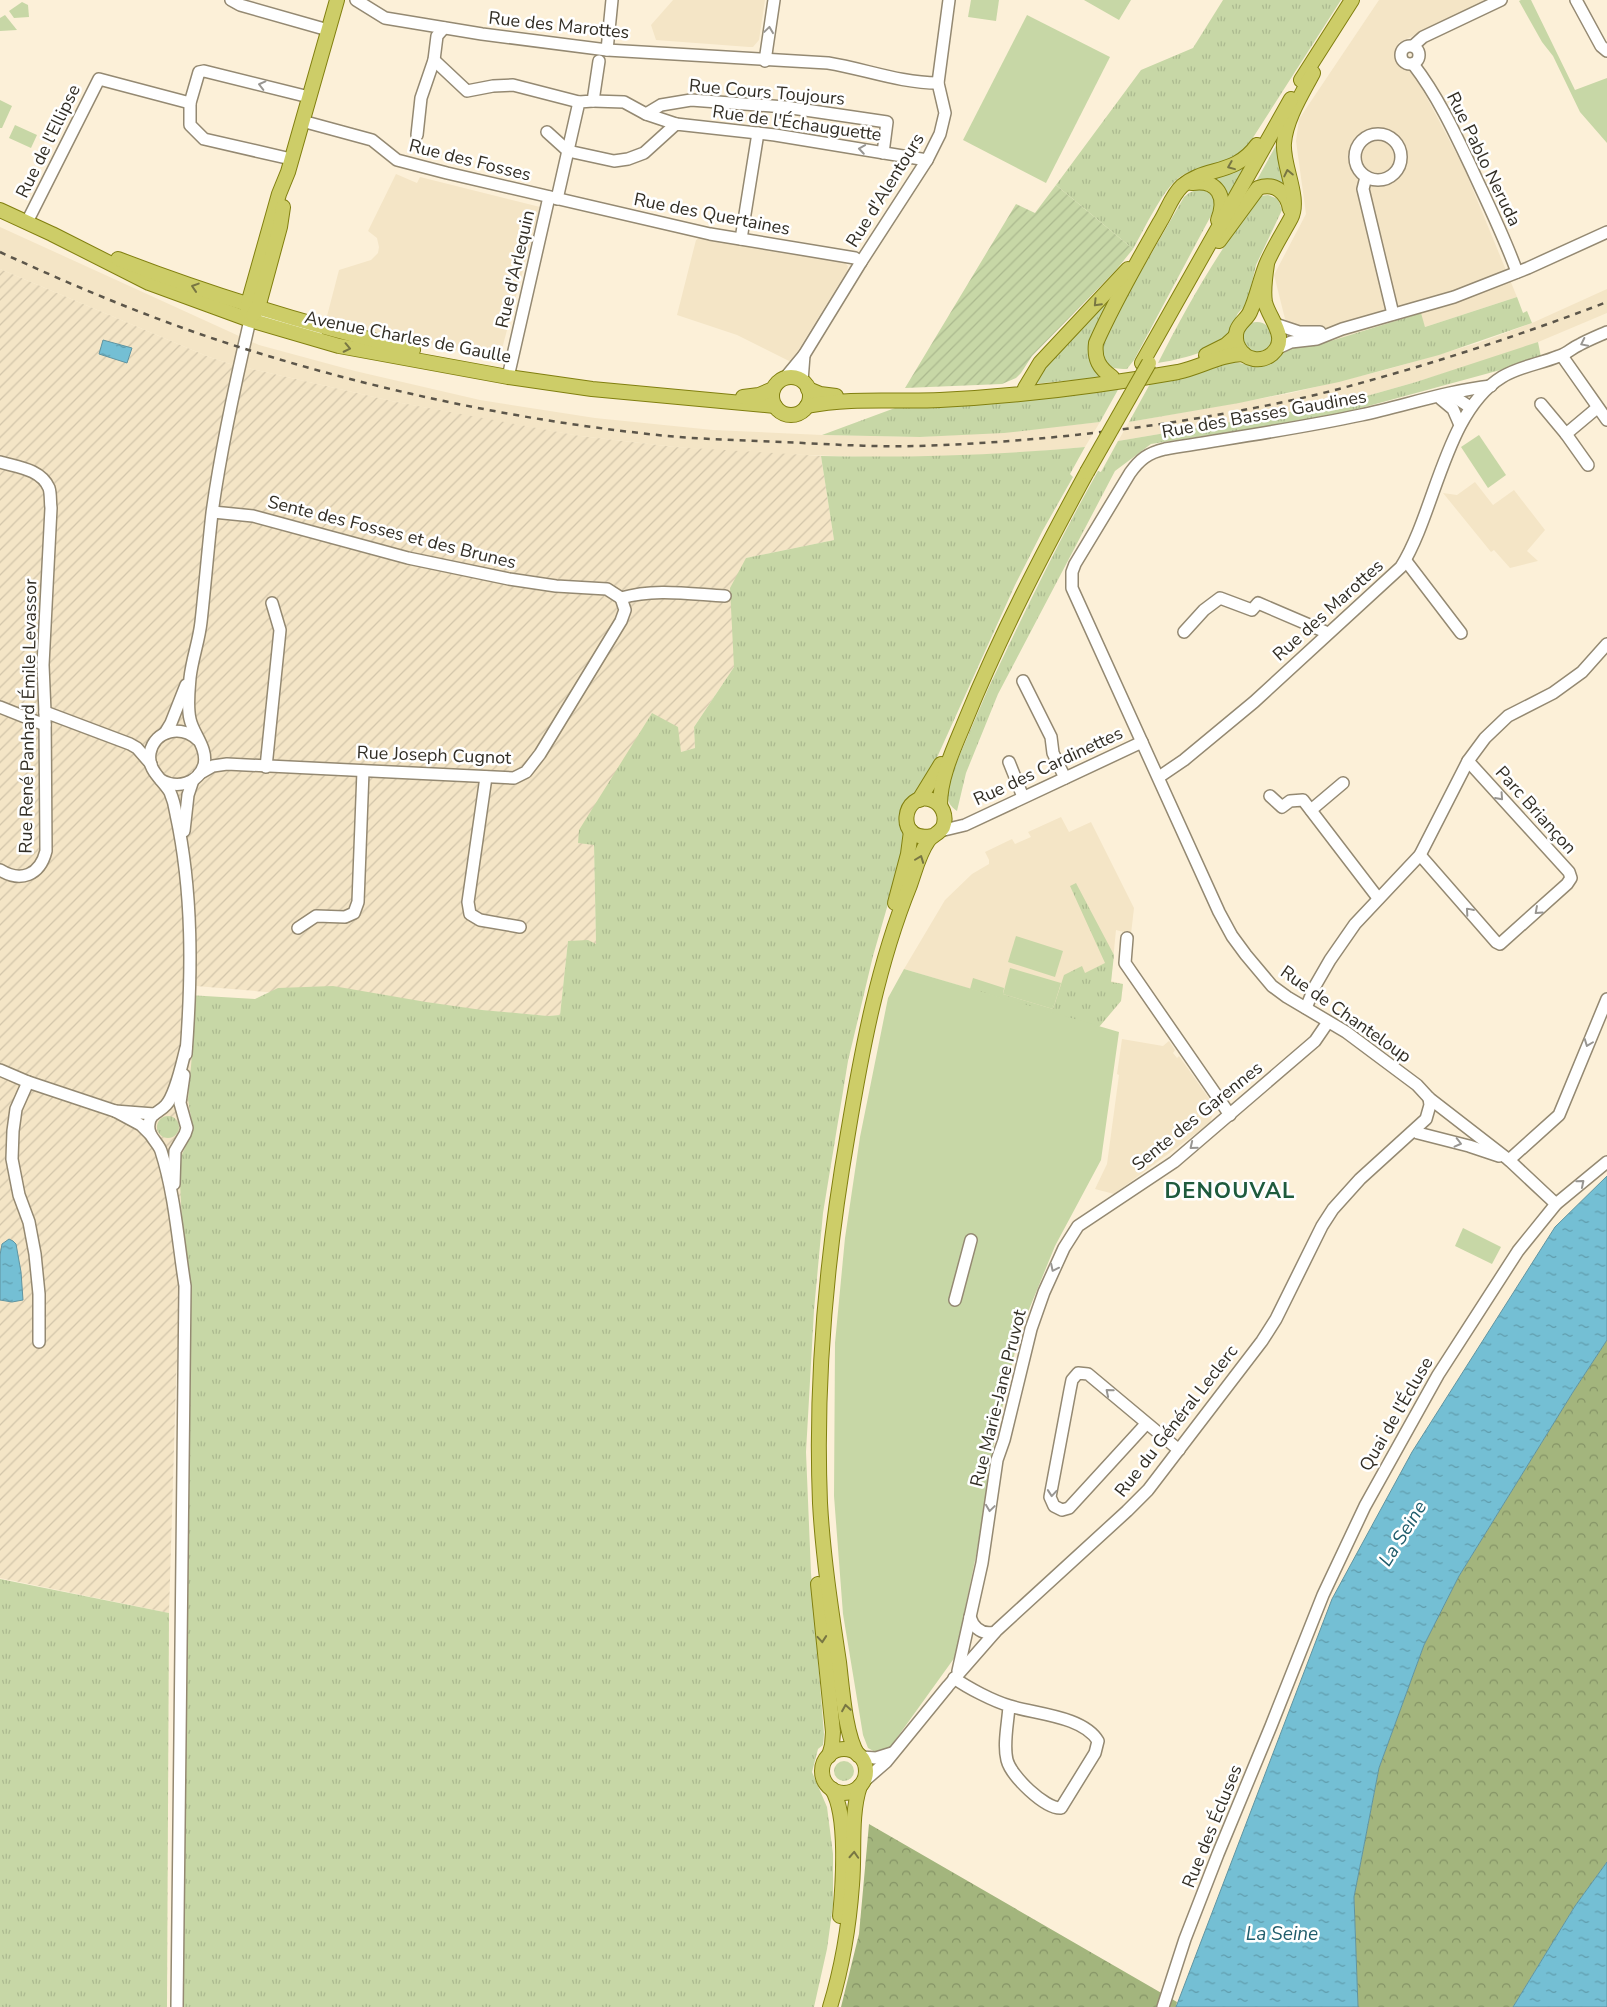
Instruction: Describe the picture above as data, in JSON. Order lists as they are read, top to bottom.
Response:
{
  "streets": {
    "main road": ["Avenue Charles de Gaulle"],
    "street": [
      "Rue des Marottes",
      "Rue Cours Toujours",
      "Rue de l'Échauguette",
      "Rue de l'Ellipse",
      "Rue Pablo Neruda",
      "Rue des Fosses",
      "Rue d'Alentours",
      "Rue des Quertaines",
      "Rue d'Arlequin",
      "Rue des Basses Gaudines",
      "Sente des Fosses et des Brunes",
      "Rue René Panhard Émile Levassor",
      "Rue Joseph Cugnot",
      "Rue des Cardinettes",
      "Parc Briançon",
      "Rue de Chanteloup",
      "Sente des Garennes",
      "Rue Marie-Jane Pruvot",
      "Quai de l'Écluse",
      "Rue du Général Leclerc",
      "Rue des Écluses"
    ]
  },
  "crossings": [
    ["Rue des Marottes", "Rue d'Alentours"],
    ["Rue des Marottes", "Rue des Basses Gaudines"],
    ["Rue des Marottes", "Rue de Chanteloup"],
    ["Rue Cours Toujours", "Rue de l'Échauguette"],
    ["Rue de l'Échauguette", "Rue d'Alentours"],
    ["Rue de l'Échauguette", "Rue d'Arlequin"],
    ["Rue de l'Ellipse", "Avenue Charles de Gaulle"],
    ["Rue des Fosses", "Rue des Quertaines"],
    ["Rue des Fosses", "Rue d'Arlequin"],
    ["Rue d'Alentours", "Rue des Quertaines"],
    ["Rue d'Alentours", "Avenue Charles de Gaulle"],
    ["Rue des Quertaines", "Rue d'Arlequin"],
    ["Rue d'Arlequin", "Avenue Charles de Gaulle"],
    ["Rue des Basses Gaudines", "Rue des Cardinettes"],
    ["Rue des Basses Gaudines", "Rue de Chanteloup"],
    ["Sente des Fosses et des Brunes", "Rue Joseph Cugnot"],
    ["Rue de Chanteloup", "Sente des Garennes"],
    ["Rue de Chanteloup", "Rue du Général Leclerc"],
    ["Sente des Garennes", "Rue Marie-Jane Pruvot"],
    ["Rue Marie-Jane Pruvot", "Rue du Général Leclerc"],
    ["Quai de l'Écluse", "Rue des Écluses"]
  ],
  "one_way": ["Sente des Garennes", "Rue Marie-Jane Pruvot"],
  "districts": ["DENOUVAL"],
  "water": ["La Seine"]
}
